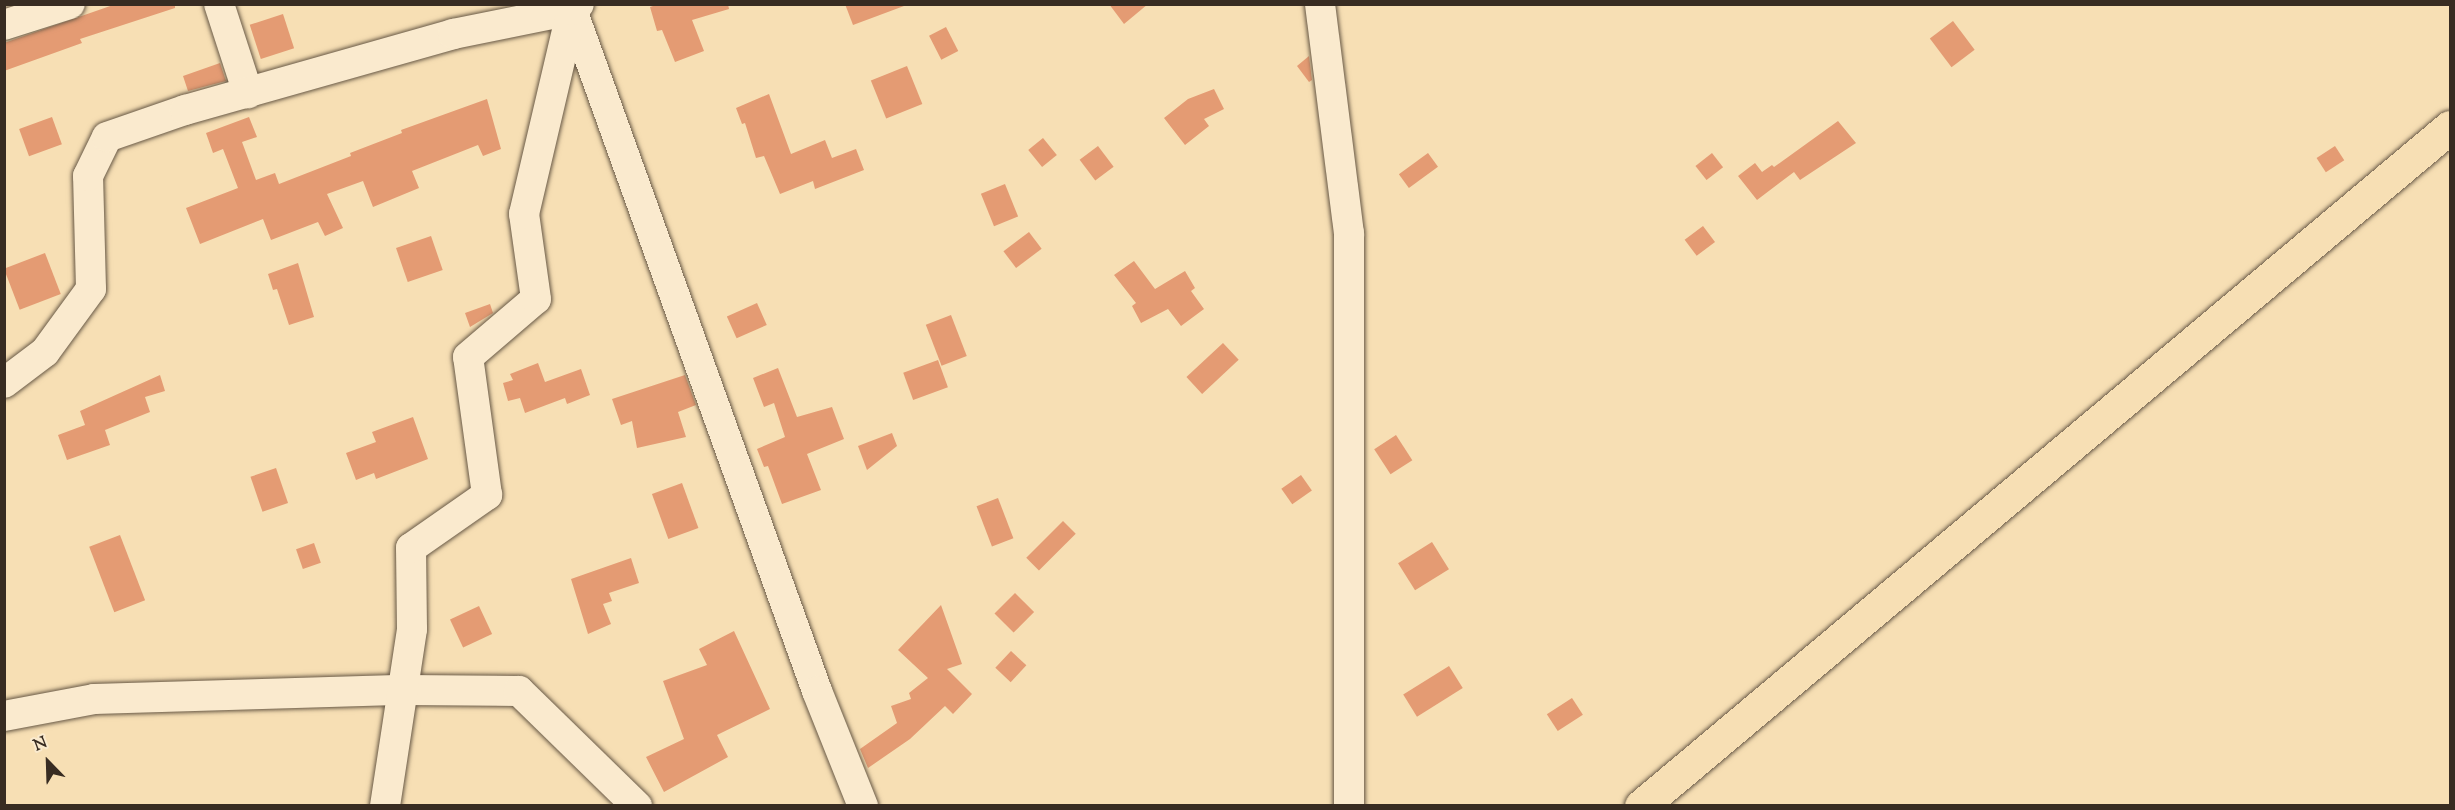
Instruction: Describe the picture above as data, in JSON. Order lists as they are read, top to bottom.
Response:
{
  "north": "top left"
}
